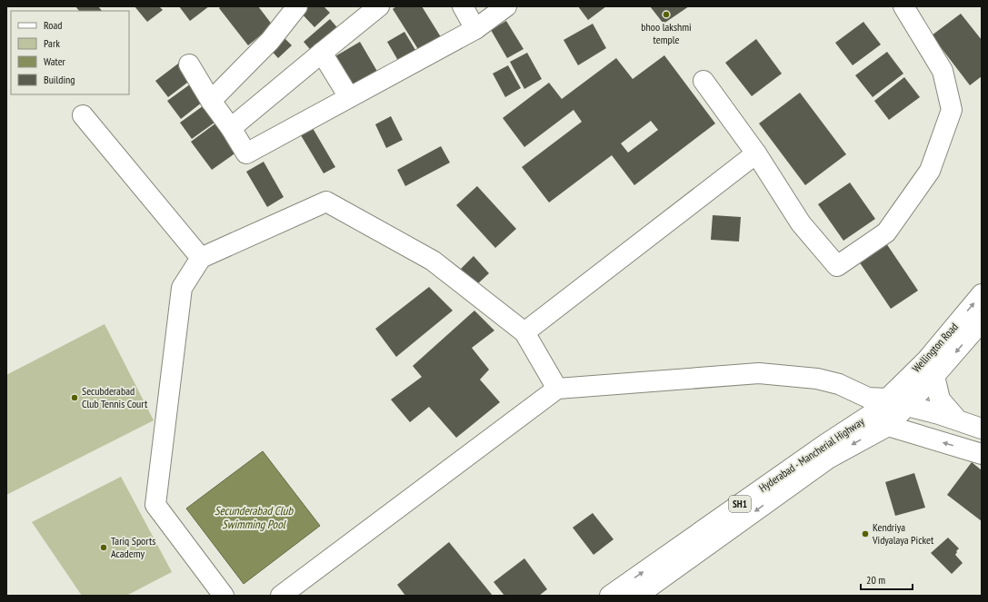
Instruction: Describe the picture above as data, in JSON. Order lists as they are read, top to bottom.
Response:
{
  "streets": {
    "main road": ["Wellington Road", "Hyderabad - Mancherial Highway", "SH1"]
  },
  "crossings": [
    ["Wellington Road", "Hyderabad - Mancherial Highway"]
  ],
  "water": ["Secunderabad Club Swimming Pool"],
  "places": [
    "bhoo lakshmi temple",
    "Secubderabad Club Tennis Court",
    "Kendriya Vidyalaya Picket",
    "Tariq Sports Academy"
  ],
  "legend": [
    "Road",
    "Park",
    "Water",
    "Building"
  ],
  "scale_bar": "20 m"
}
